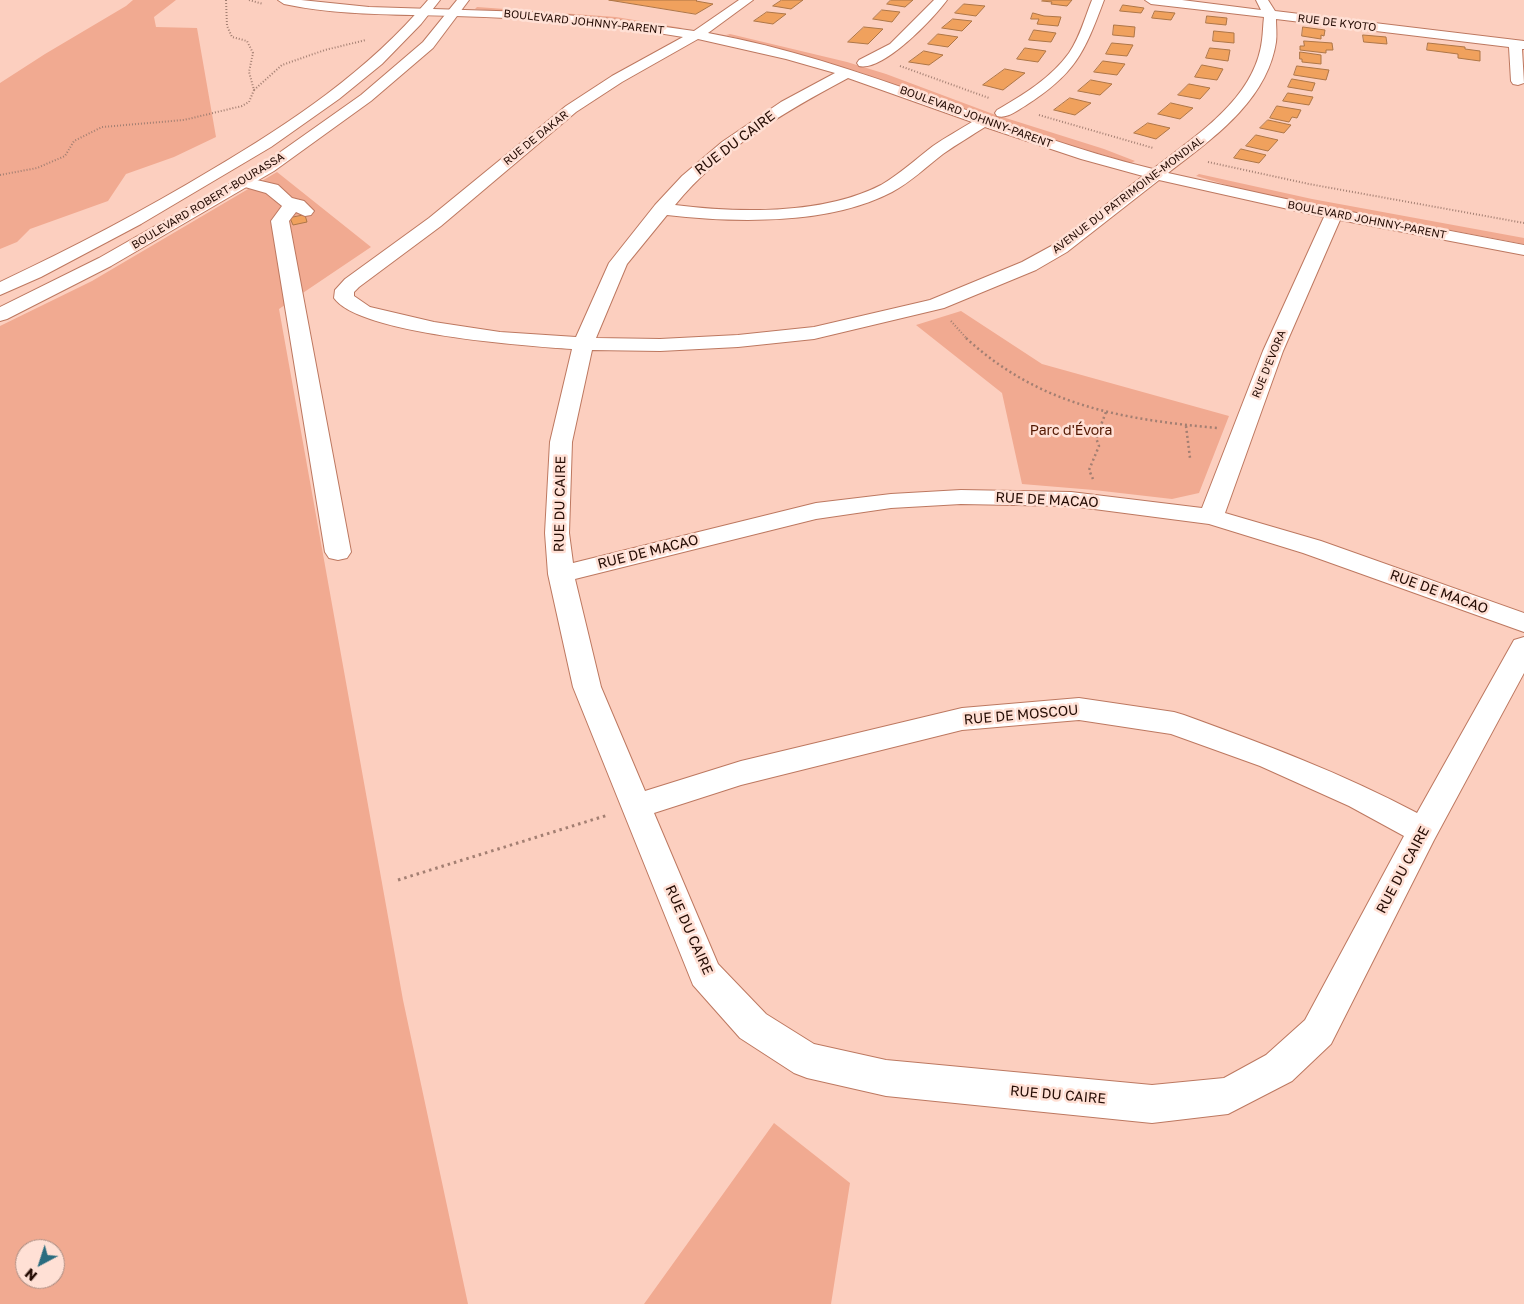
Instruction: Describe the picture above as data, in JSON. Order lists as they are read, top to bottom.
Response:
{
  "streets": {
    "main road": [
      "BOULEVARD JOHNNY-PARENT",
      "RUE DE KYOTO",
      "RUE DE DAKAR",
      "RUE DU CAIRE",
      "AVENUE DU PATRIMOINE-MONDIAL",
      "BOULEVARD ROBERT-BOURASSA",
      "RUE D'EVORA",
      "RUE DE MACAO",
      "RUE DE MOSCOU"
    ]
  },
  "crossings": [
    ["BOULEVARD JOHNNY-PARENT", "RUE DE DAKAR"],
    ["BOULEVARD JOHNNY-PARENT", "RUE DU CAIRE"],
    ["BOULEVARD JOHNNY-PARENT", "AVENUE DU PATRIMOINE-MONDIAL"],
    ["BOULEVARD JOHNNY-PARENT", "BOULEVARD ROBERT-BOURASSA"],
    ["BOULEVARD JOHNNY-PARENT", "RUE D'EVORA"],
    ["RUE DE KYOTO", "AVENUE DU PATRIMOINE-MONDIAL"],
    ["RUE DE DAKAR", "AVENUE DU PATRIMOINE-MONDIAL"],
    ["RUE DU CAIRE", "AVENUE DU PATRIMOINE-MONDIAL"],
    ["RUE DU CAIRE", "RUE DE MACAO"],
    ["RUE DU CAIRE", "RUE DE MOSCOU"],
    ["RUE D'EVORA", "RUE DE MACAO"]
  ],
  "parks": ["Parc d'Évora"],
  "north": "bottom left"
}
